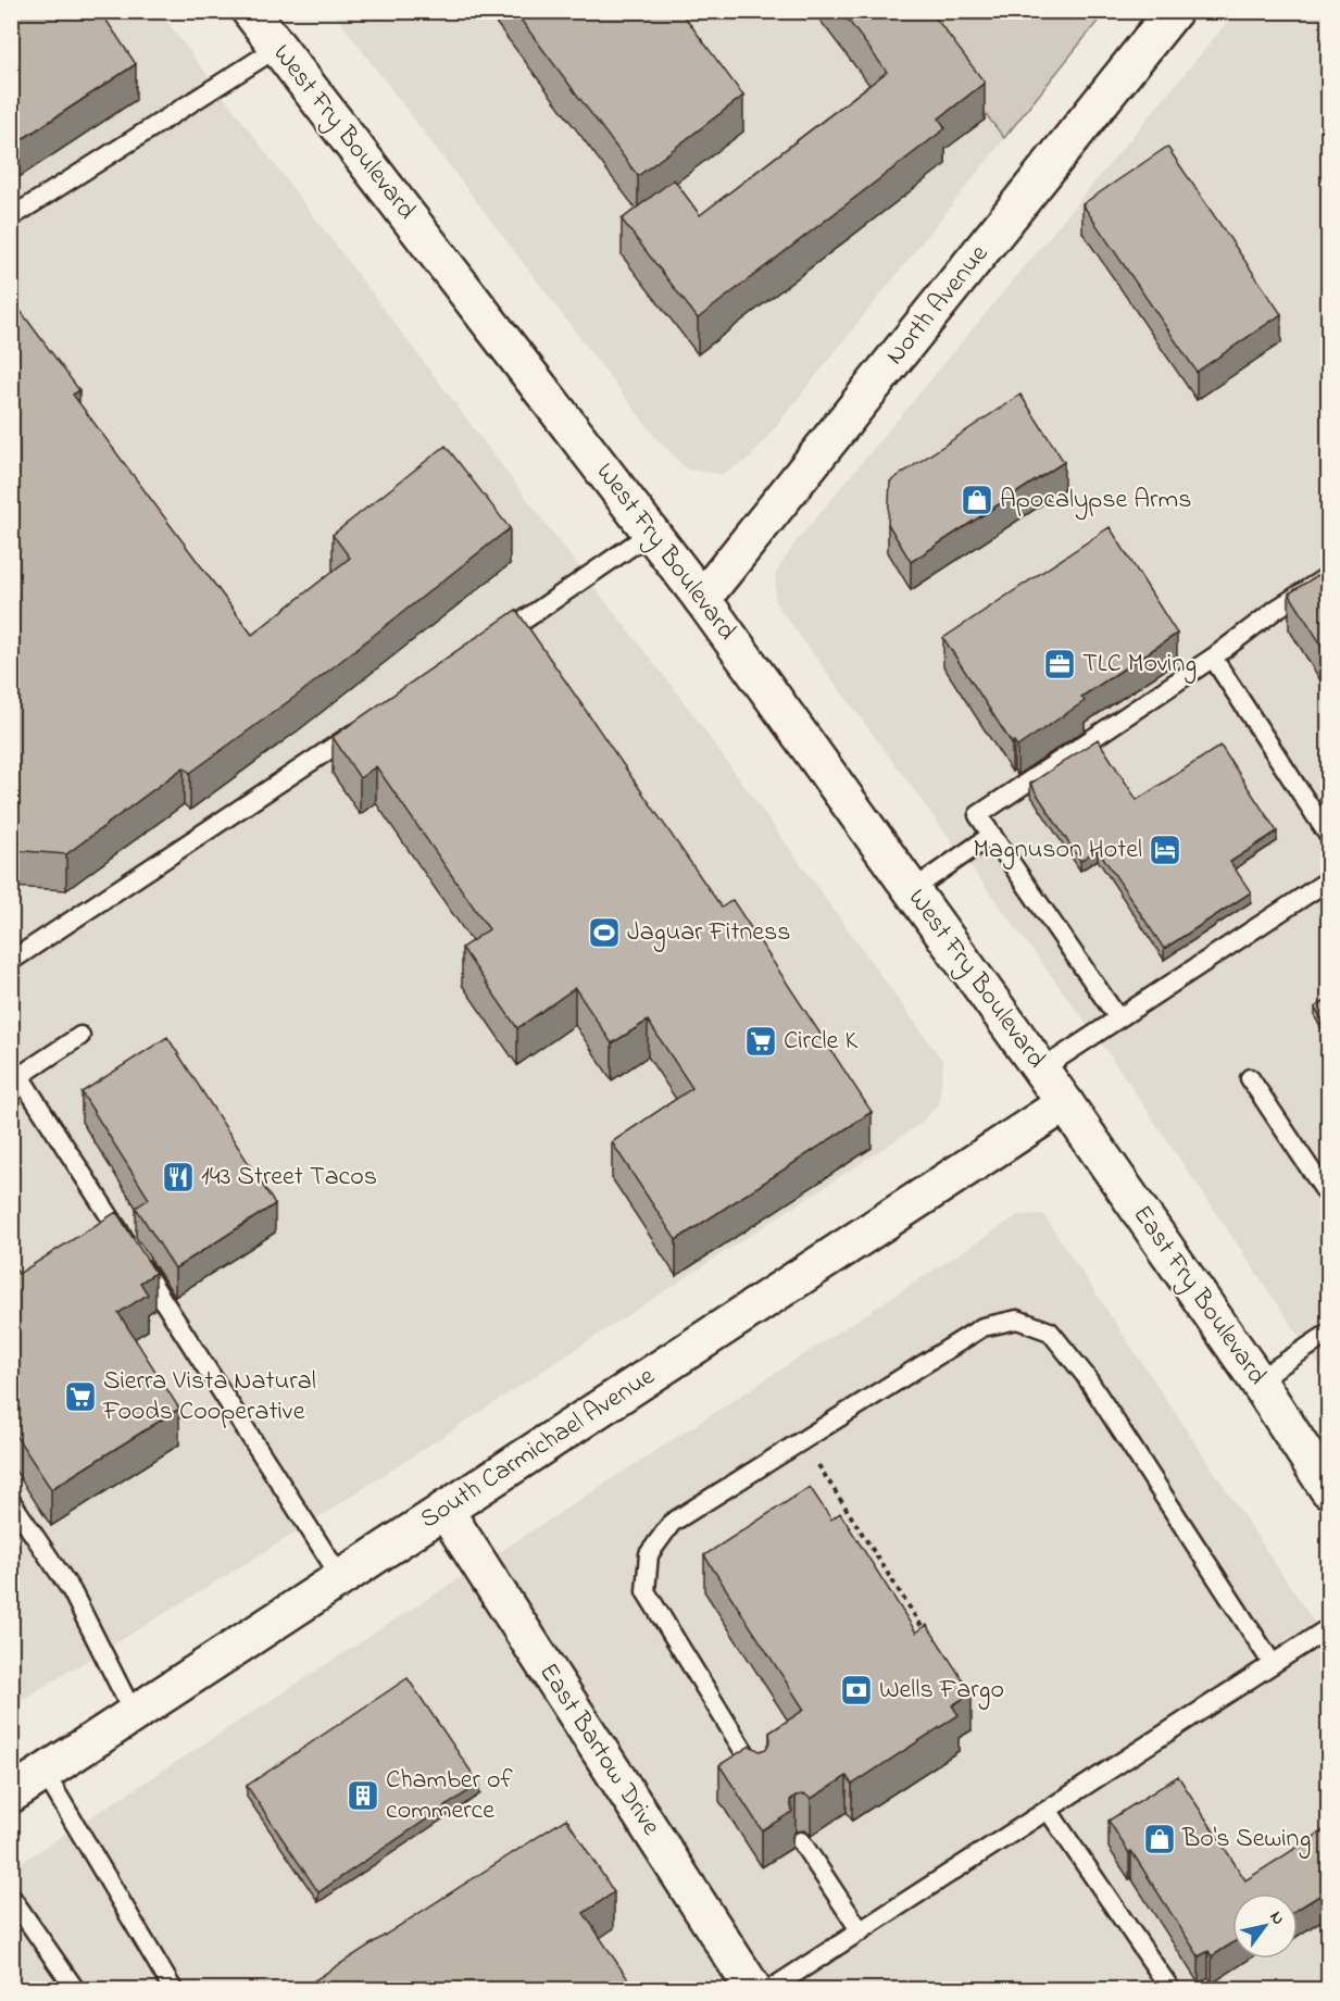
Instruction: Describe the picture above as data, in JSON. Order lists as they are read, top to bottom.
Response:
{
  "streets": {
    "street": [
      "West Fry Boulevard",
      "North Avenue",
      "East Fry Boulevard",
      "South Carmichael Avenue",
      "East Bartow Drive"
    ]
  },
  "crossings": [
    ["West Fry Boulevard", "North Avenue"],
    ["West Fry Boulevard", "East Fry Boulevard"],
    ["West Fry Boulevard", "South Carmichael Avenue"],
    ["East Fry Boulevard", "South Carmichael Avenue"],
    ["South Carmichael Avenue", "East Bartow Drive"]
  ],
  "places": {
    "shop": ["Apocalypse Arms", "Bo's Sewing"],
    "office": ["TLC Moving"],
    "hotel": ["Magnuson Hotel"],
    "sports": ["Jaguar Fitness"],
    "supermarket": ["Circle K", "Sierra Vista Natural Foods Cooperative"],
    "restaurant": ["143 Street Tacos"],
    "bank": ["Wells Fargo"],
    "building": ["Chamber of commerce"]
  },
  "north": "top right"
}
